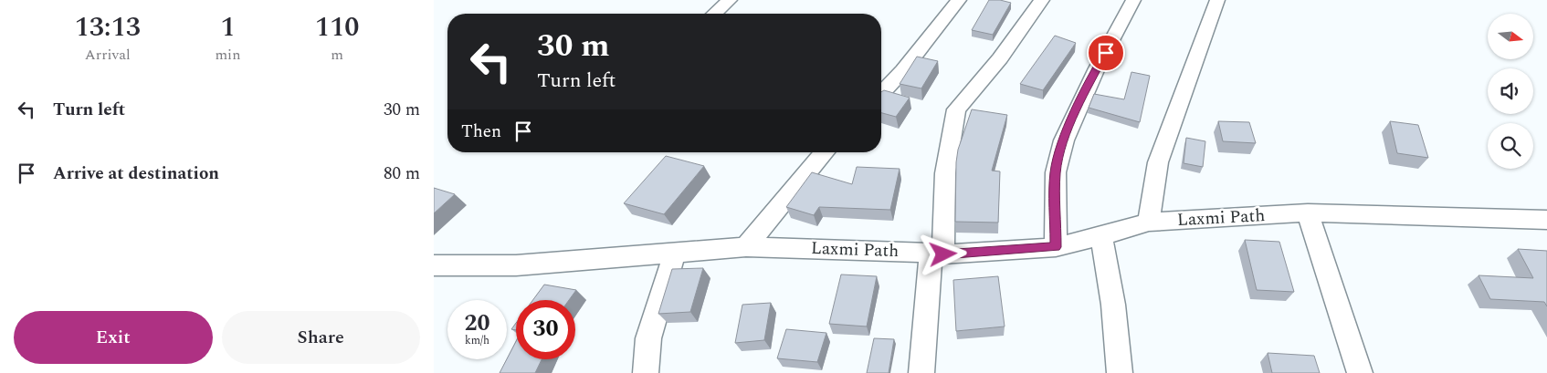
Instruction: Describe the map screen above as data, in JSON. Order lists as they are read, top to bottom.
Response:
{
  "streets": {
    "street": ["Laxmi Path"]
  },
  "north": "right",
  "page": {
    "eta": [
      "13:13",
      "Arrival",
      "1",
      "min",
      "110",
      "m"
    ],
    "turn": ["30 m", "Turn left"],
    "list": [
      {
        "name": "Turn left",
        "value": "30 m"
      },
      {
        "name": "Arrive at destination",
        "value": "80 m"
      }
    ],
    "then": "Then",
    "speed": "20 km/h",
    "limit": "30",
    "buttons": ["Exit", "Share"]
  }
}
